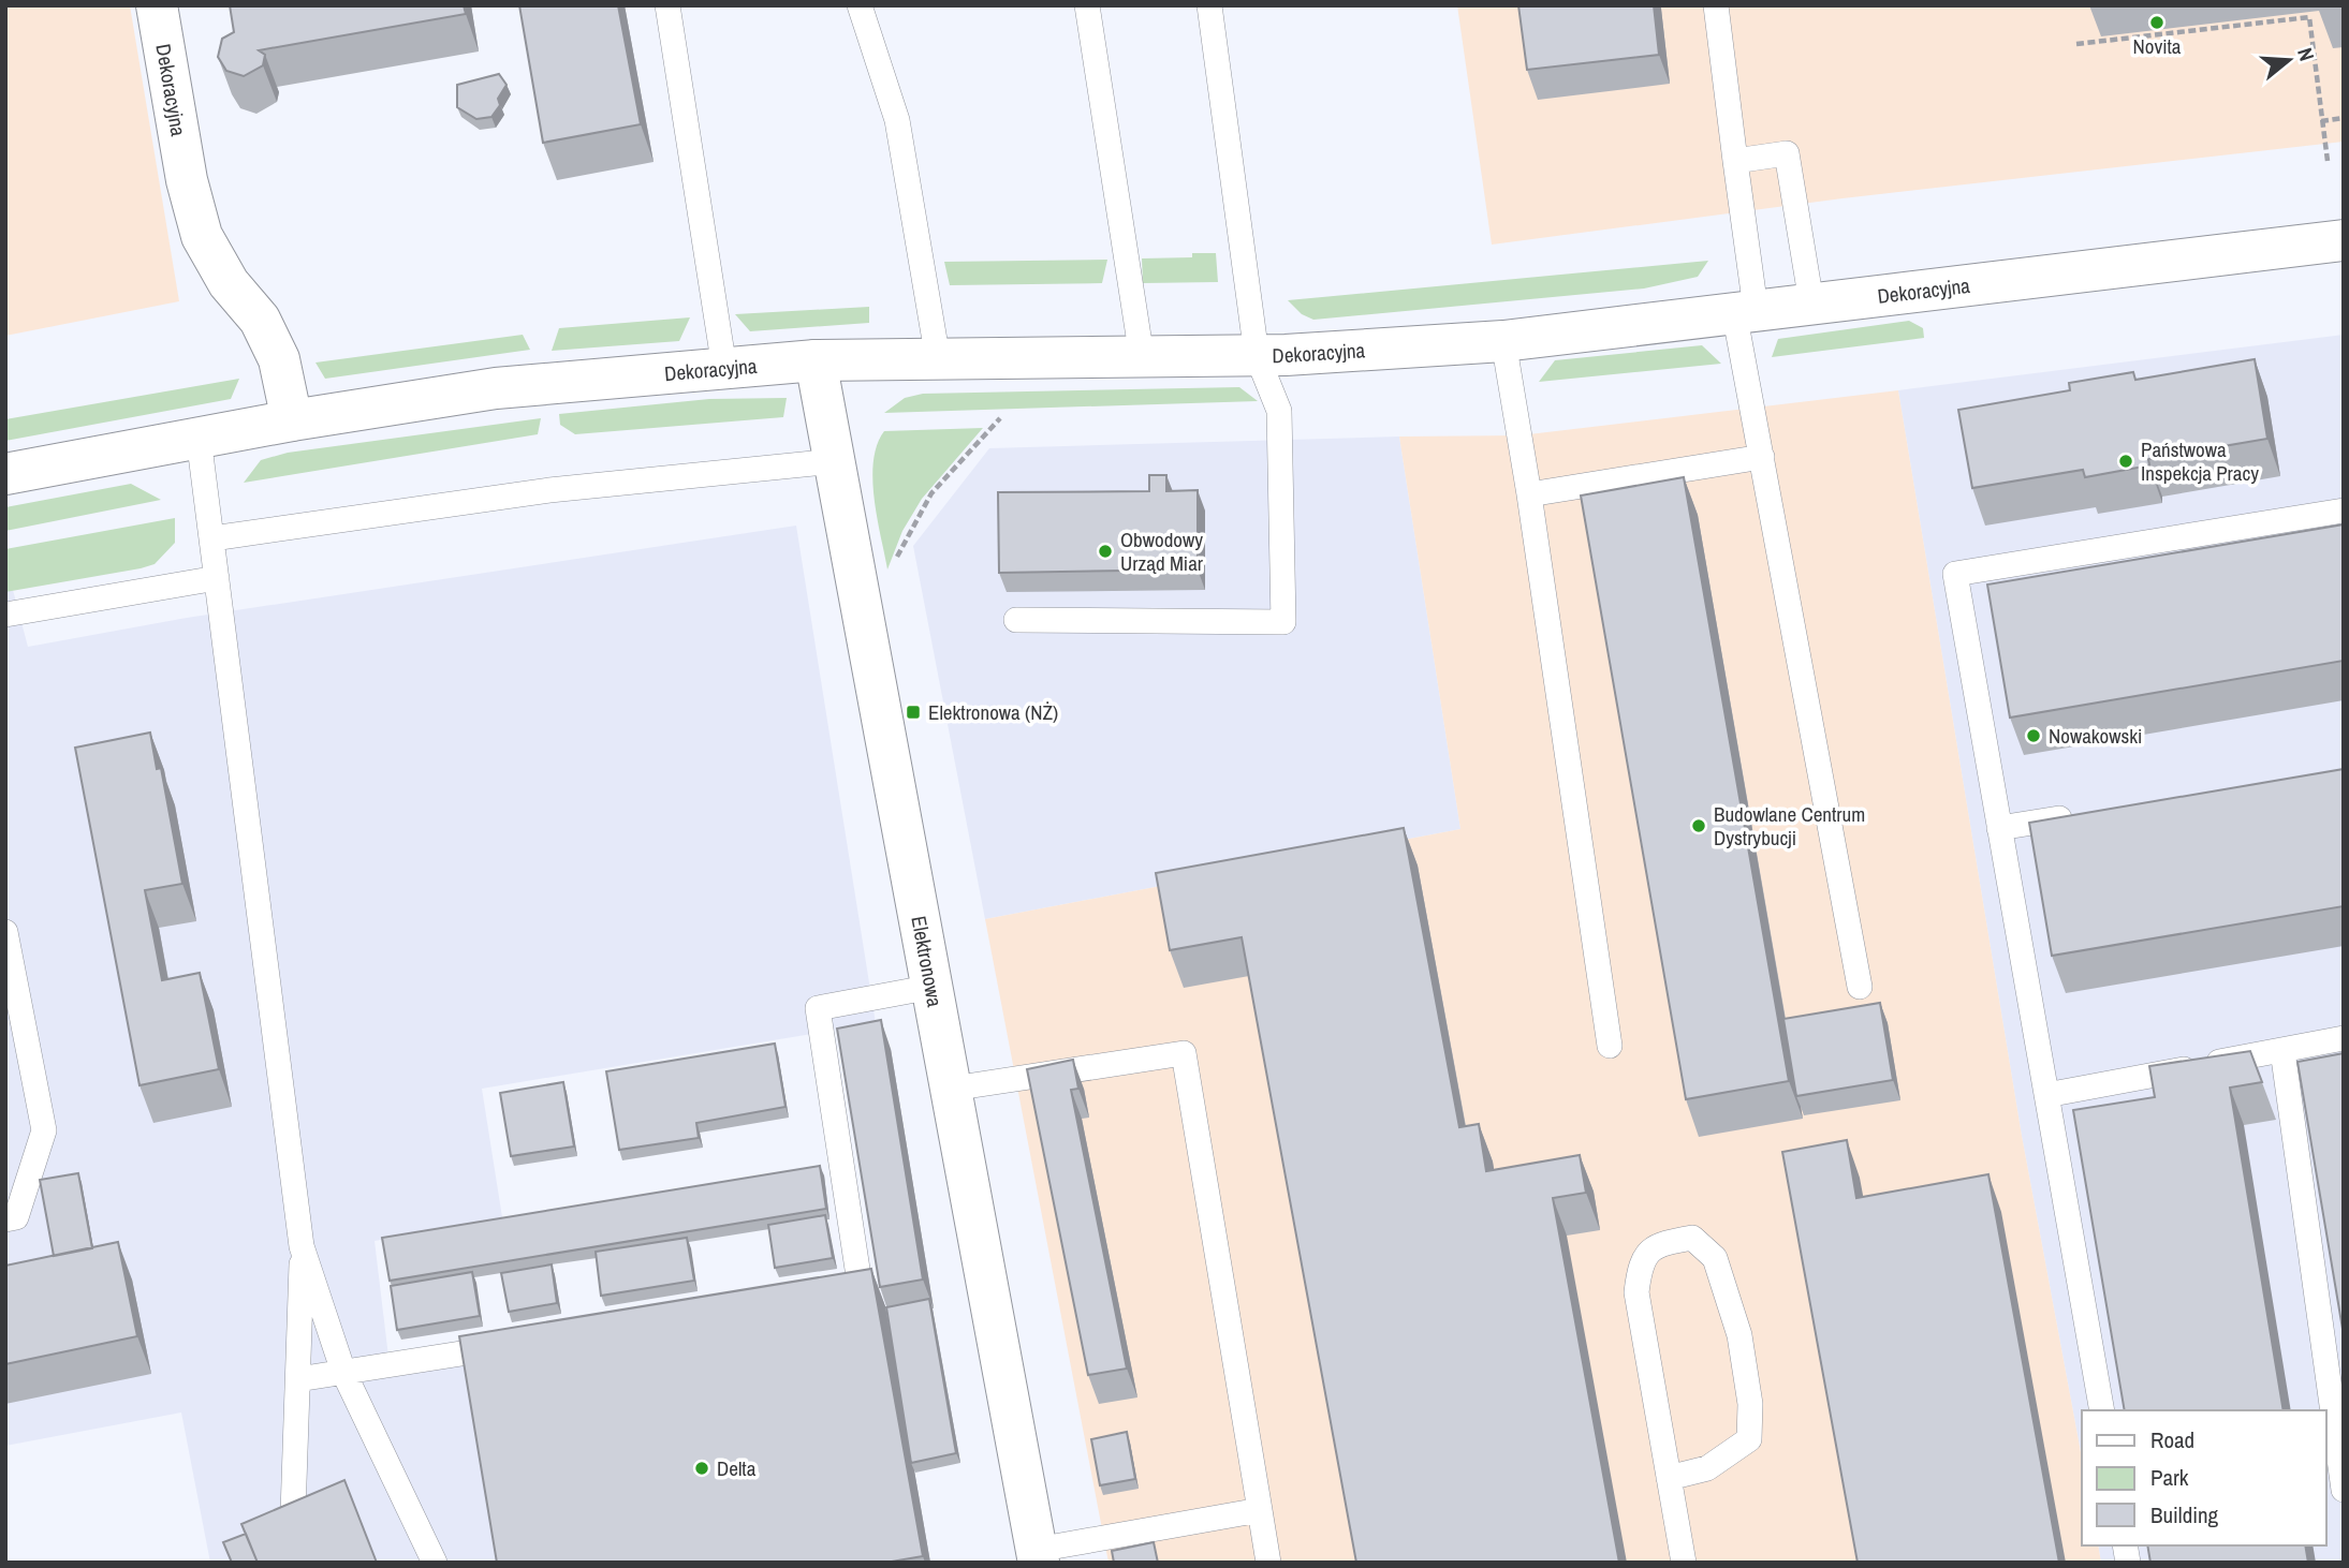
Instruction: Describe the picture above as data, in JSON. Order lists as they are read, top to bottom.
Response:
{
  "streets": {
    "street": ["Dekoracyjna", "Elektronowa"]
  },
  "crossings": [
    ["Dekoracyjna", "Elektronowa"]
  ],
  "places": {
    "other": [
      "Novita",
      "Państwowa Inspekcja Pracy",
      "Obwodowy Urząd Miar",
      "Nowakowski",
      "Budowlane Centrum Dystrybucji",
      "Delta"
    ],
    "transit": ["Elektronowa (NŻ)"]
  },
  "legend": ["Road", "Park", "Building"],
  "north": "right"
}
